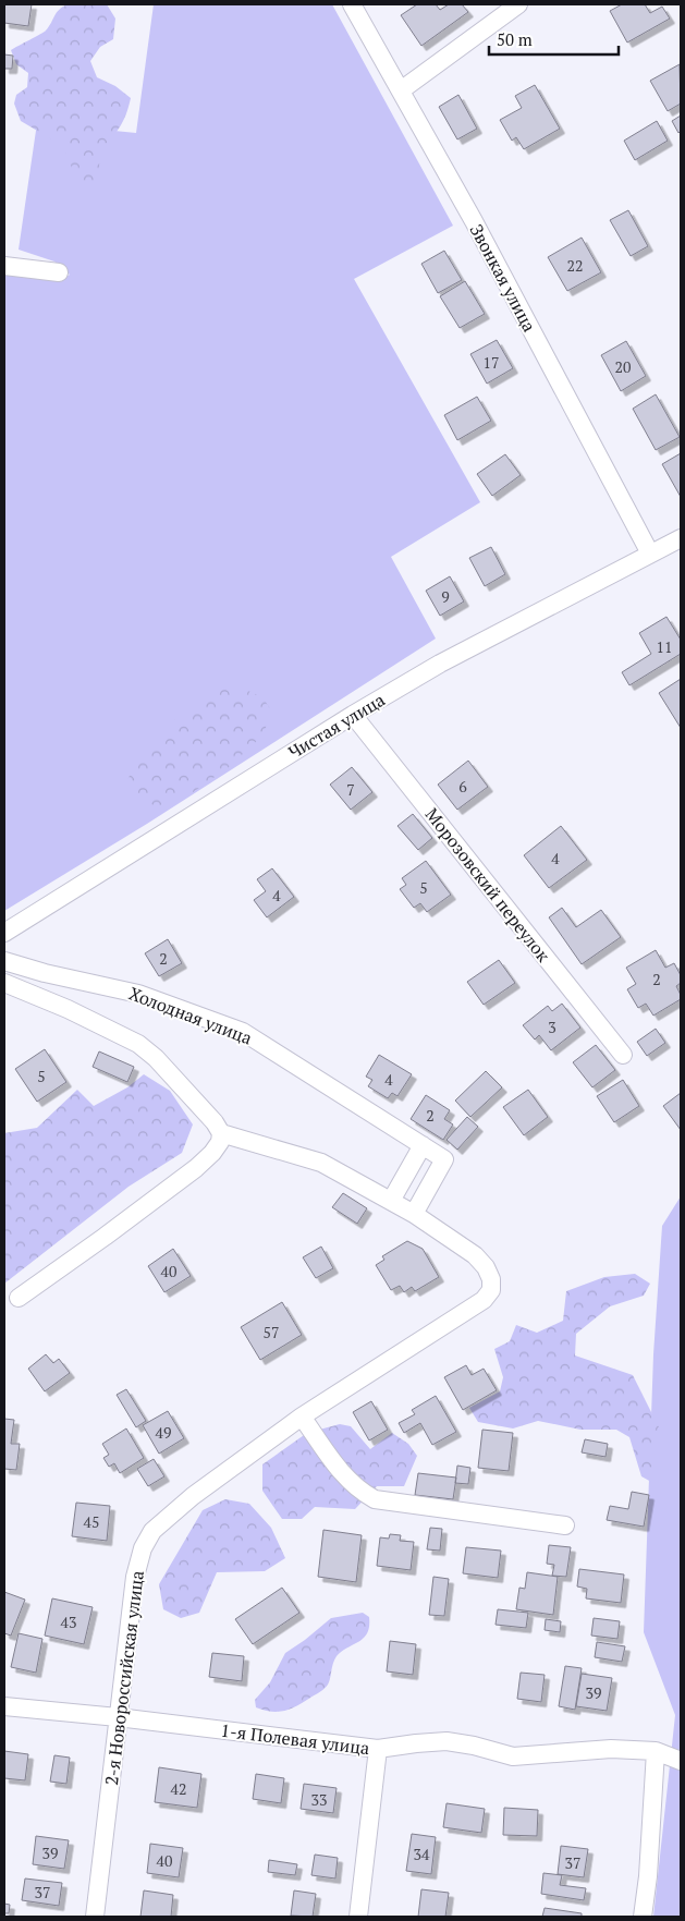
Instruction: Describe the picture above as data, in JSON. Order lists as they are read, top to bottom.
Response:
{
  "streets": {
    "street": [
      "Звонкая улица",
      "Чистая улица",
      "Морозовский переулок",
      "Холодная улица",
      "2-я Новороссийская улица",
      "1-я Полевая улица"
    ]
  },
  "crossings": [
    ["Звонкая улица", "Чистая улица"],
    ["Чистая улица", "Морозовский переулок"],
    ["Холодная улица", "2-я Новороссийская улица"],
    ["2-я Новороссийская улица", "1-я Полевая улица"]
  ],
  "house_numbers": [
    "22",
    "17",
    "20",
    "9",
    "11",
    "6",
    "7",
    "4",
    "5",
    "4",
    "2",
    "2",
    "3",
    "5",
    "4",
    "2",
    "40",
    "57",
    "49",
    "45",
    "43",
    "39",
    "42",
    "33",
    "39",
    "34",
    "40",
    "37",
    "37"
  ],
  "scale_bar": "50 m"
}
